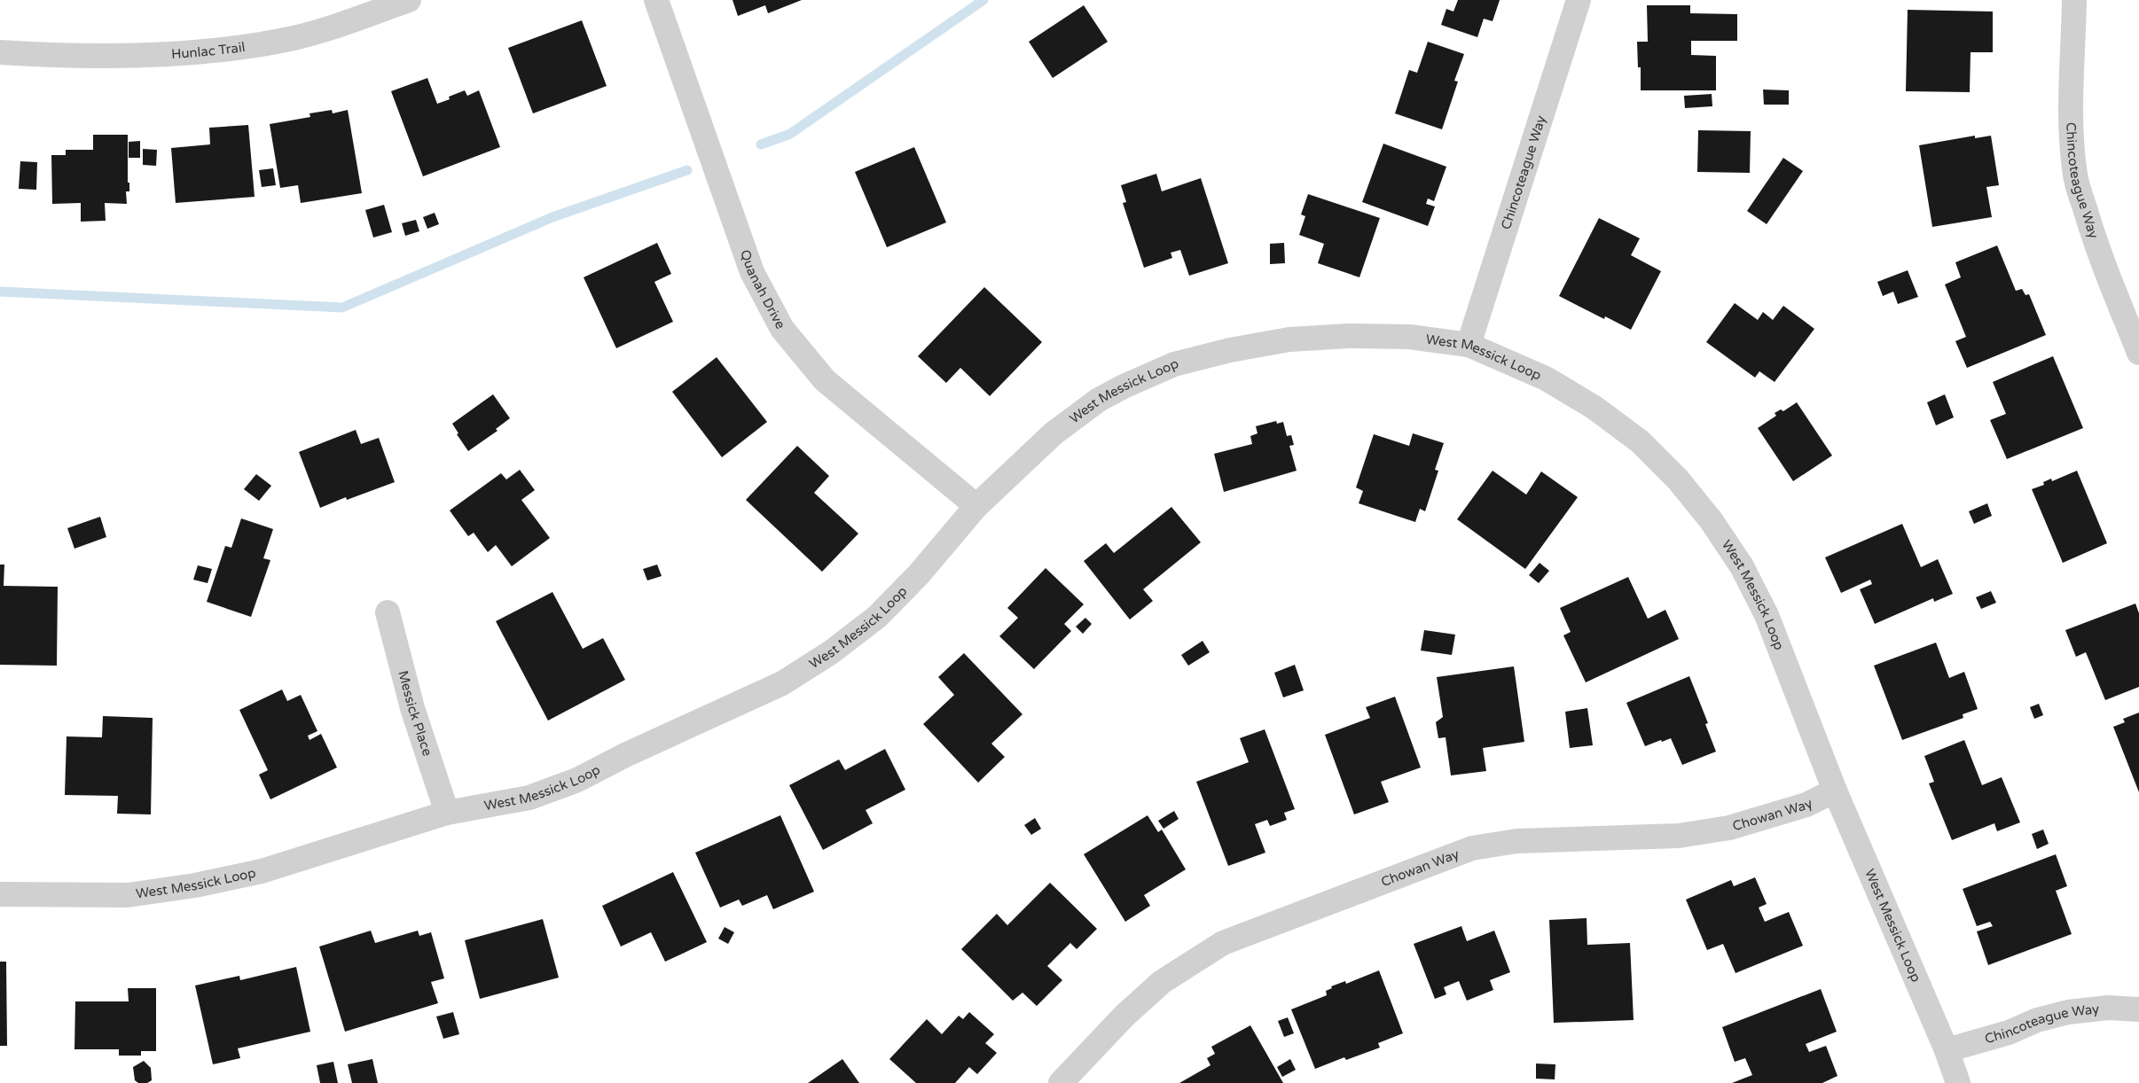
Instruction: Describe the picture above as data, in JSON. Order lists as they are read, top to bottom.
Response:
{
  "streets": {
    "street": [
      "Hunlac Trail",
      "Chincoteague Way",
      "Quanah Drive",
      "West Messick Loop",
      "Messick Place",
      "Chowan Way"
    ]
  },
  "crossings": [
    ["Chincoteague Way", "West Messick Loop"],
    ["Quanah Drive", "West Messick Loop"],
    ["West Messick Loop", "Messick Place"],
    ["West Messick Loop", "Chowan Way"]
  ]
}
